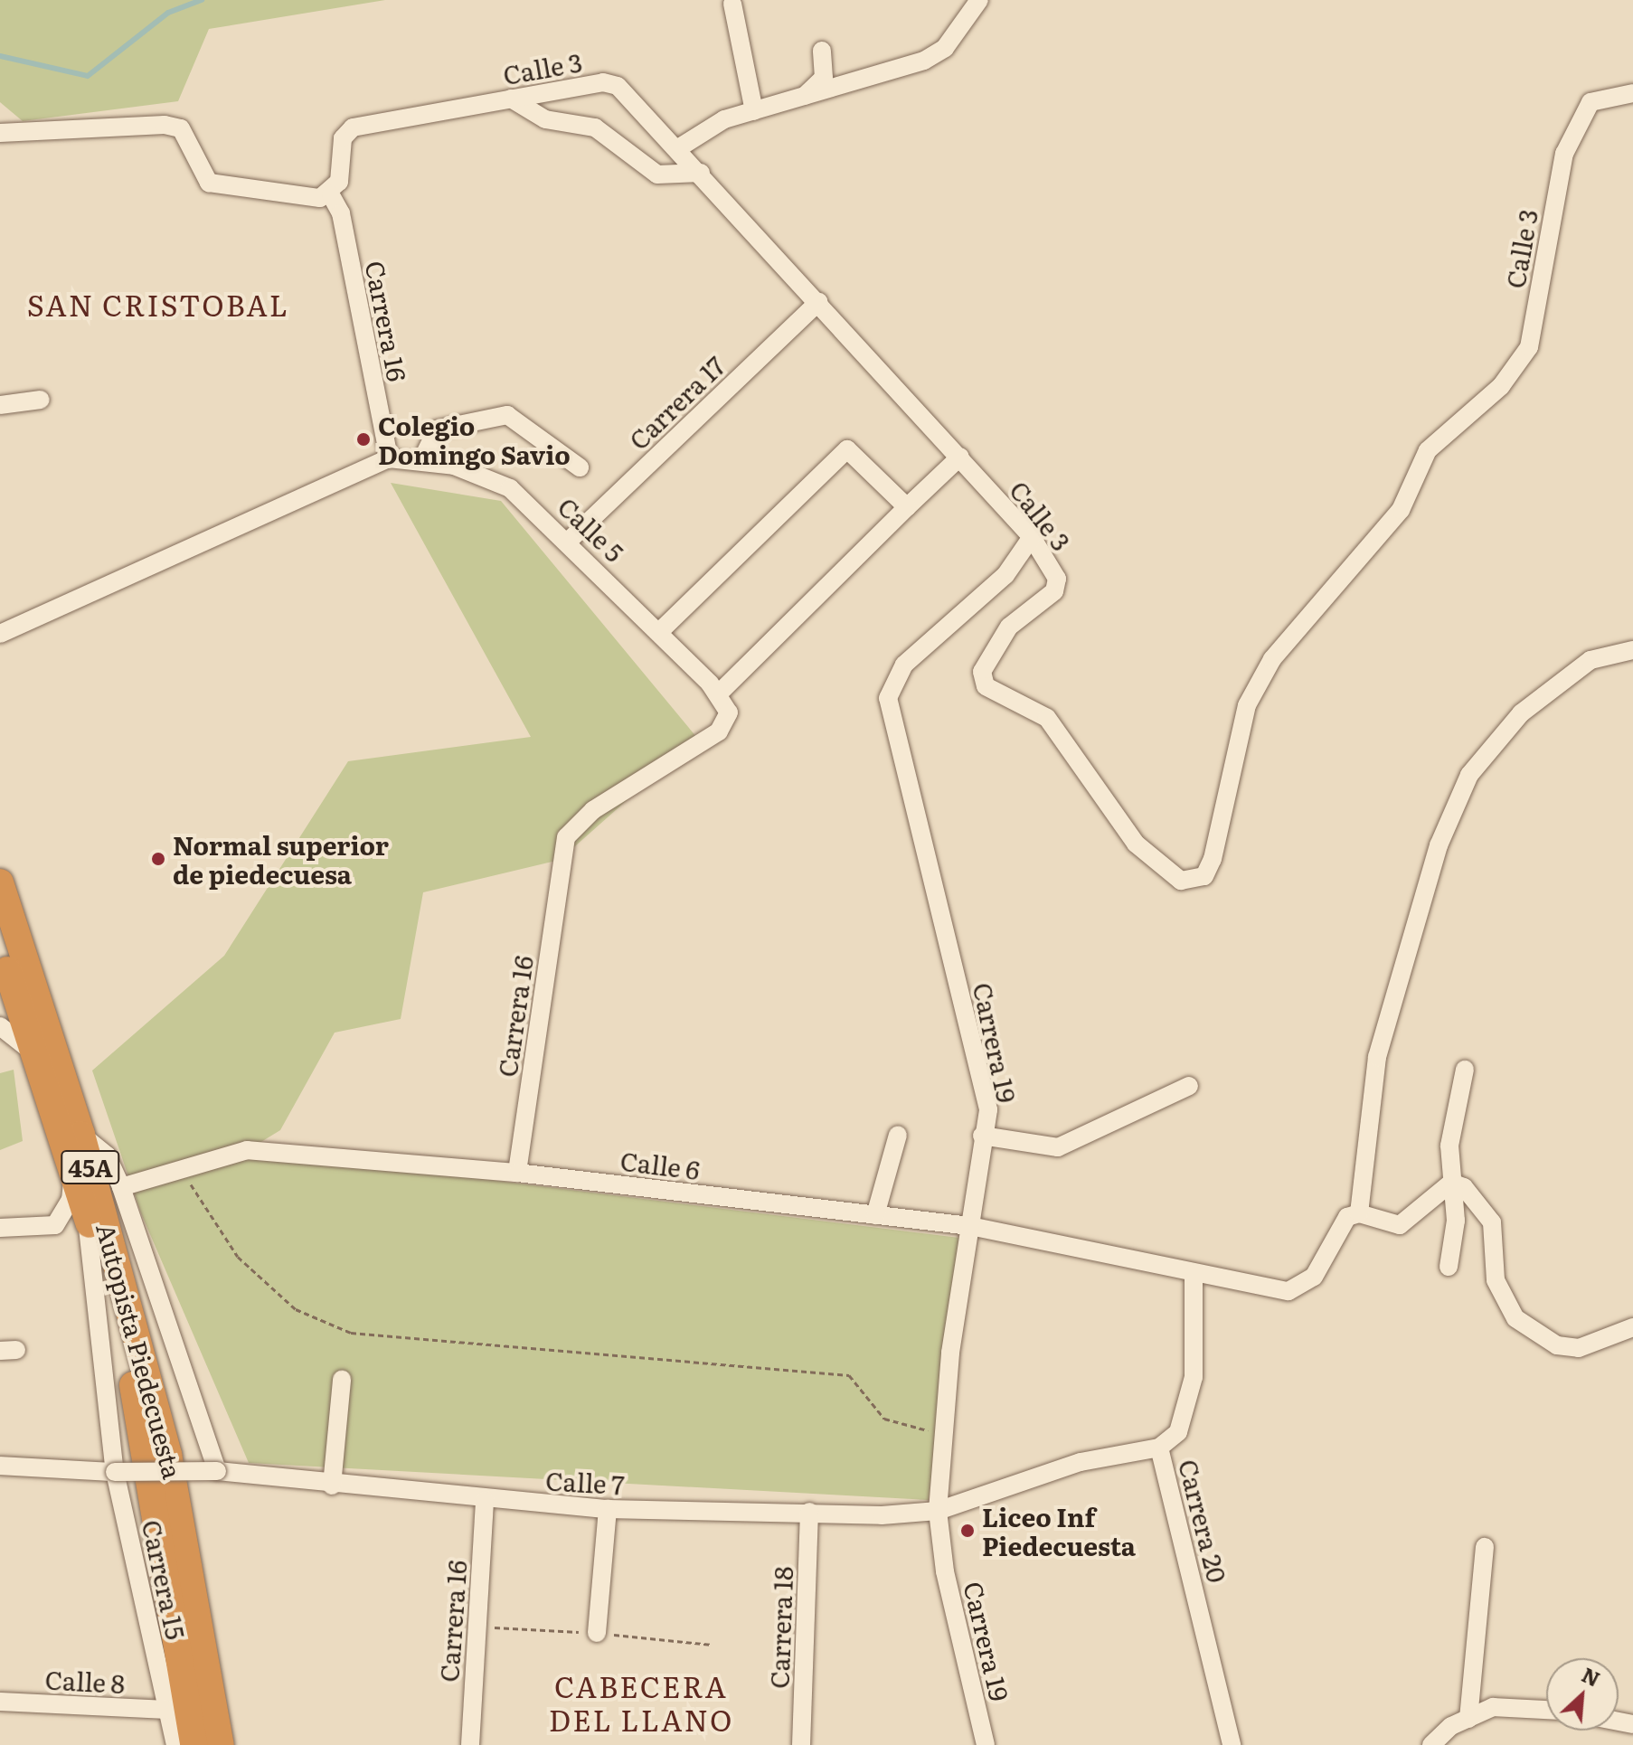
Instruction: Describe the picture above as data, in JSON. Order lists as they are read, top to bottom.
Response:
{
  "streets": {
    "highway": ["45A", "Autopista Piedecuesta"],
    "street": [
      "Calle 3",
      "Carrera 16",
      "Carrera 17",
      "Calle 5",
      "Carrera 19",
      "Calle 6",
      "Calle 7",
      "Carrera 20",
      "Carrera 15",
      "Carrera 18",
      "Calle 8"
    ]
  },
  "crossings": [
    ["Calle 3", "Carrera 16"],
    ["Calle 3", "Carrera 17"],
    ["Calle 3", "Carrera 19"],
    ["Carrera 16", "Calle 5"],
    ["Carrera 16", "Calle 6"],
    ["Carrera 16", "Calle 7"],
    ["Carrera 17", "Calle 5"],
    ["Carrera 19", "Calle 6"],
    ["Carrera 19", "Calle 7"],
    ["Calle 6", "Carrera 20"],
    ["Autopista Piedecuesta", "Carrera 15"],
    ["Calle 7", "Carrera 20"],
    ["Calle 7", "Carrera 15"],
    ["Calle 7", "Carrera 18"],
    ["Carrera 15", "Calle 8"]
  ],
  "districts": ["SAN CRISTOBAL", "CABECERA DEL LLANO"],
  "places": ["Colegio Domingo Savio", "Normal superior de piedecuesa", "Liceo Inf Piedecuesta"],
  "north": "top right"
}
